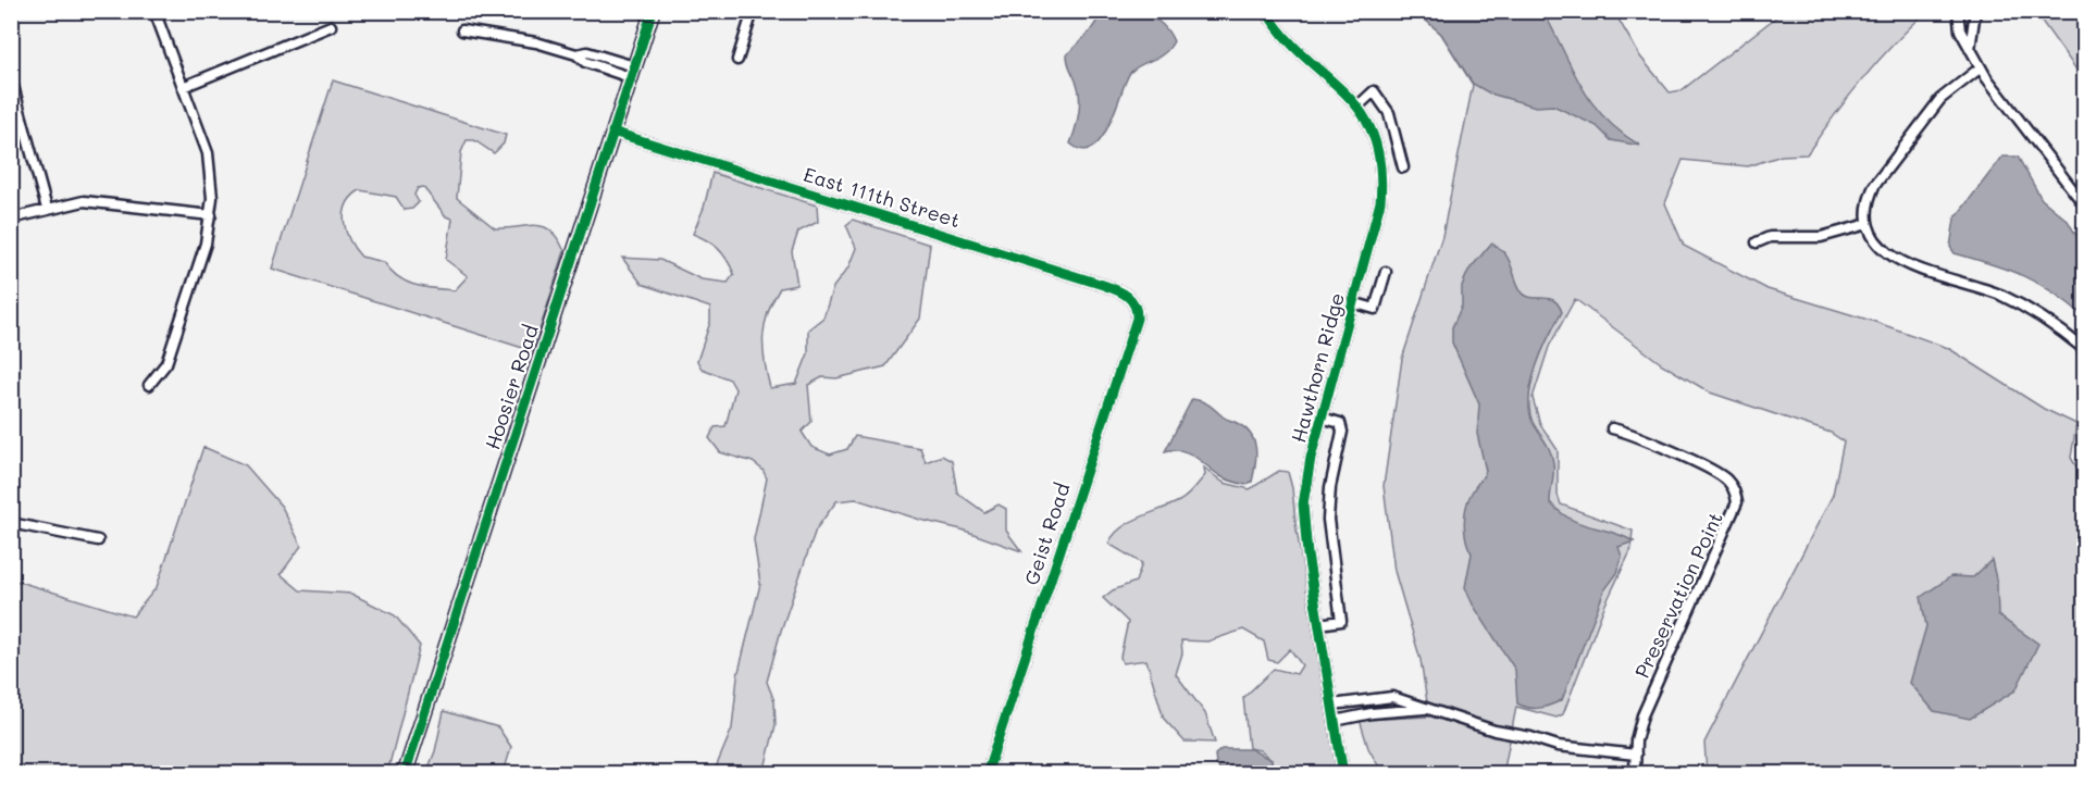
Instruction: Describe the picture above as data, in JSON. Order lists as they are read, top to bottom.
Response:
{
  "streets": {
    "street": [
      "East 111th Street",
      "Hawthorn Ridge",
      "Hoosier Road",
      "Geist Road",
      "Preservation Point"
    ]
  },
  "crossings": [
    ["East 111th Street", "Hoosier Road"],
    ["East 111th Street", "Geist Road"]
  ]
}
